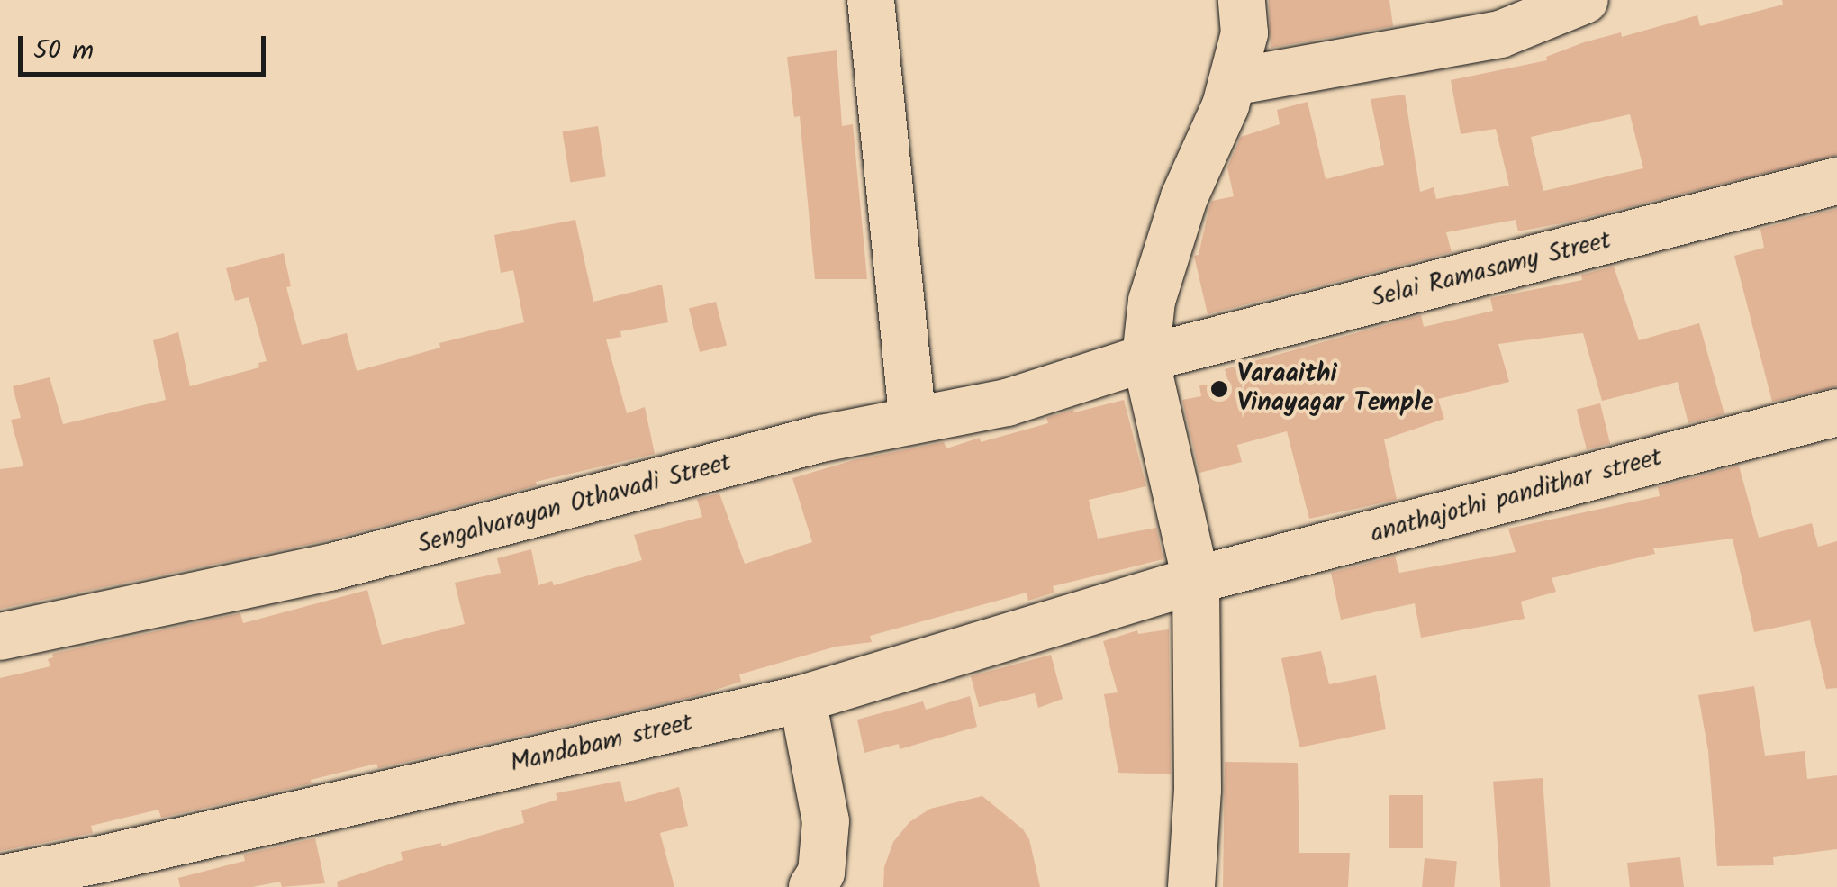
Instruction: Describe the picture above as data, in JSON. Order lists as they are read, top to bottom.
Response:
{
  "streets": {
    "street": [
      "Selai Ramasamy Street",
      "anathajothi pandithar street",
      "Sengalvarayan Othavadi Street",
      "Mandabam street"
    ]
  },
  "crossings": [
    ["Selai Ramasamy Street", "Sengalvarayan Othavadi Street"],
    ["anathajothi pandithar street", "Mandabam street"]
  ],
  "places": ["Varaaithi Vinayagar Temple"],
  "scale_bar": "50 m"
}
